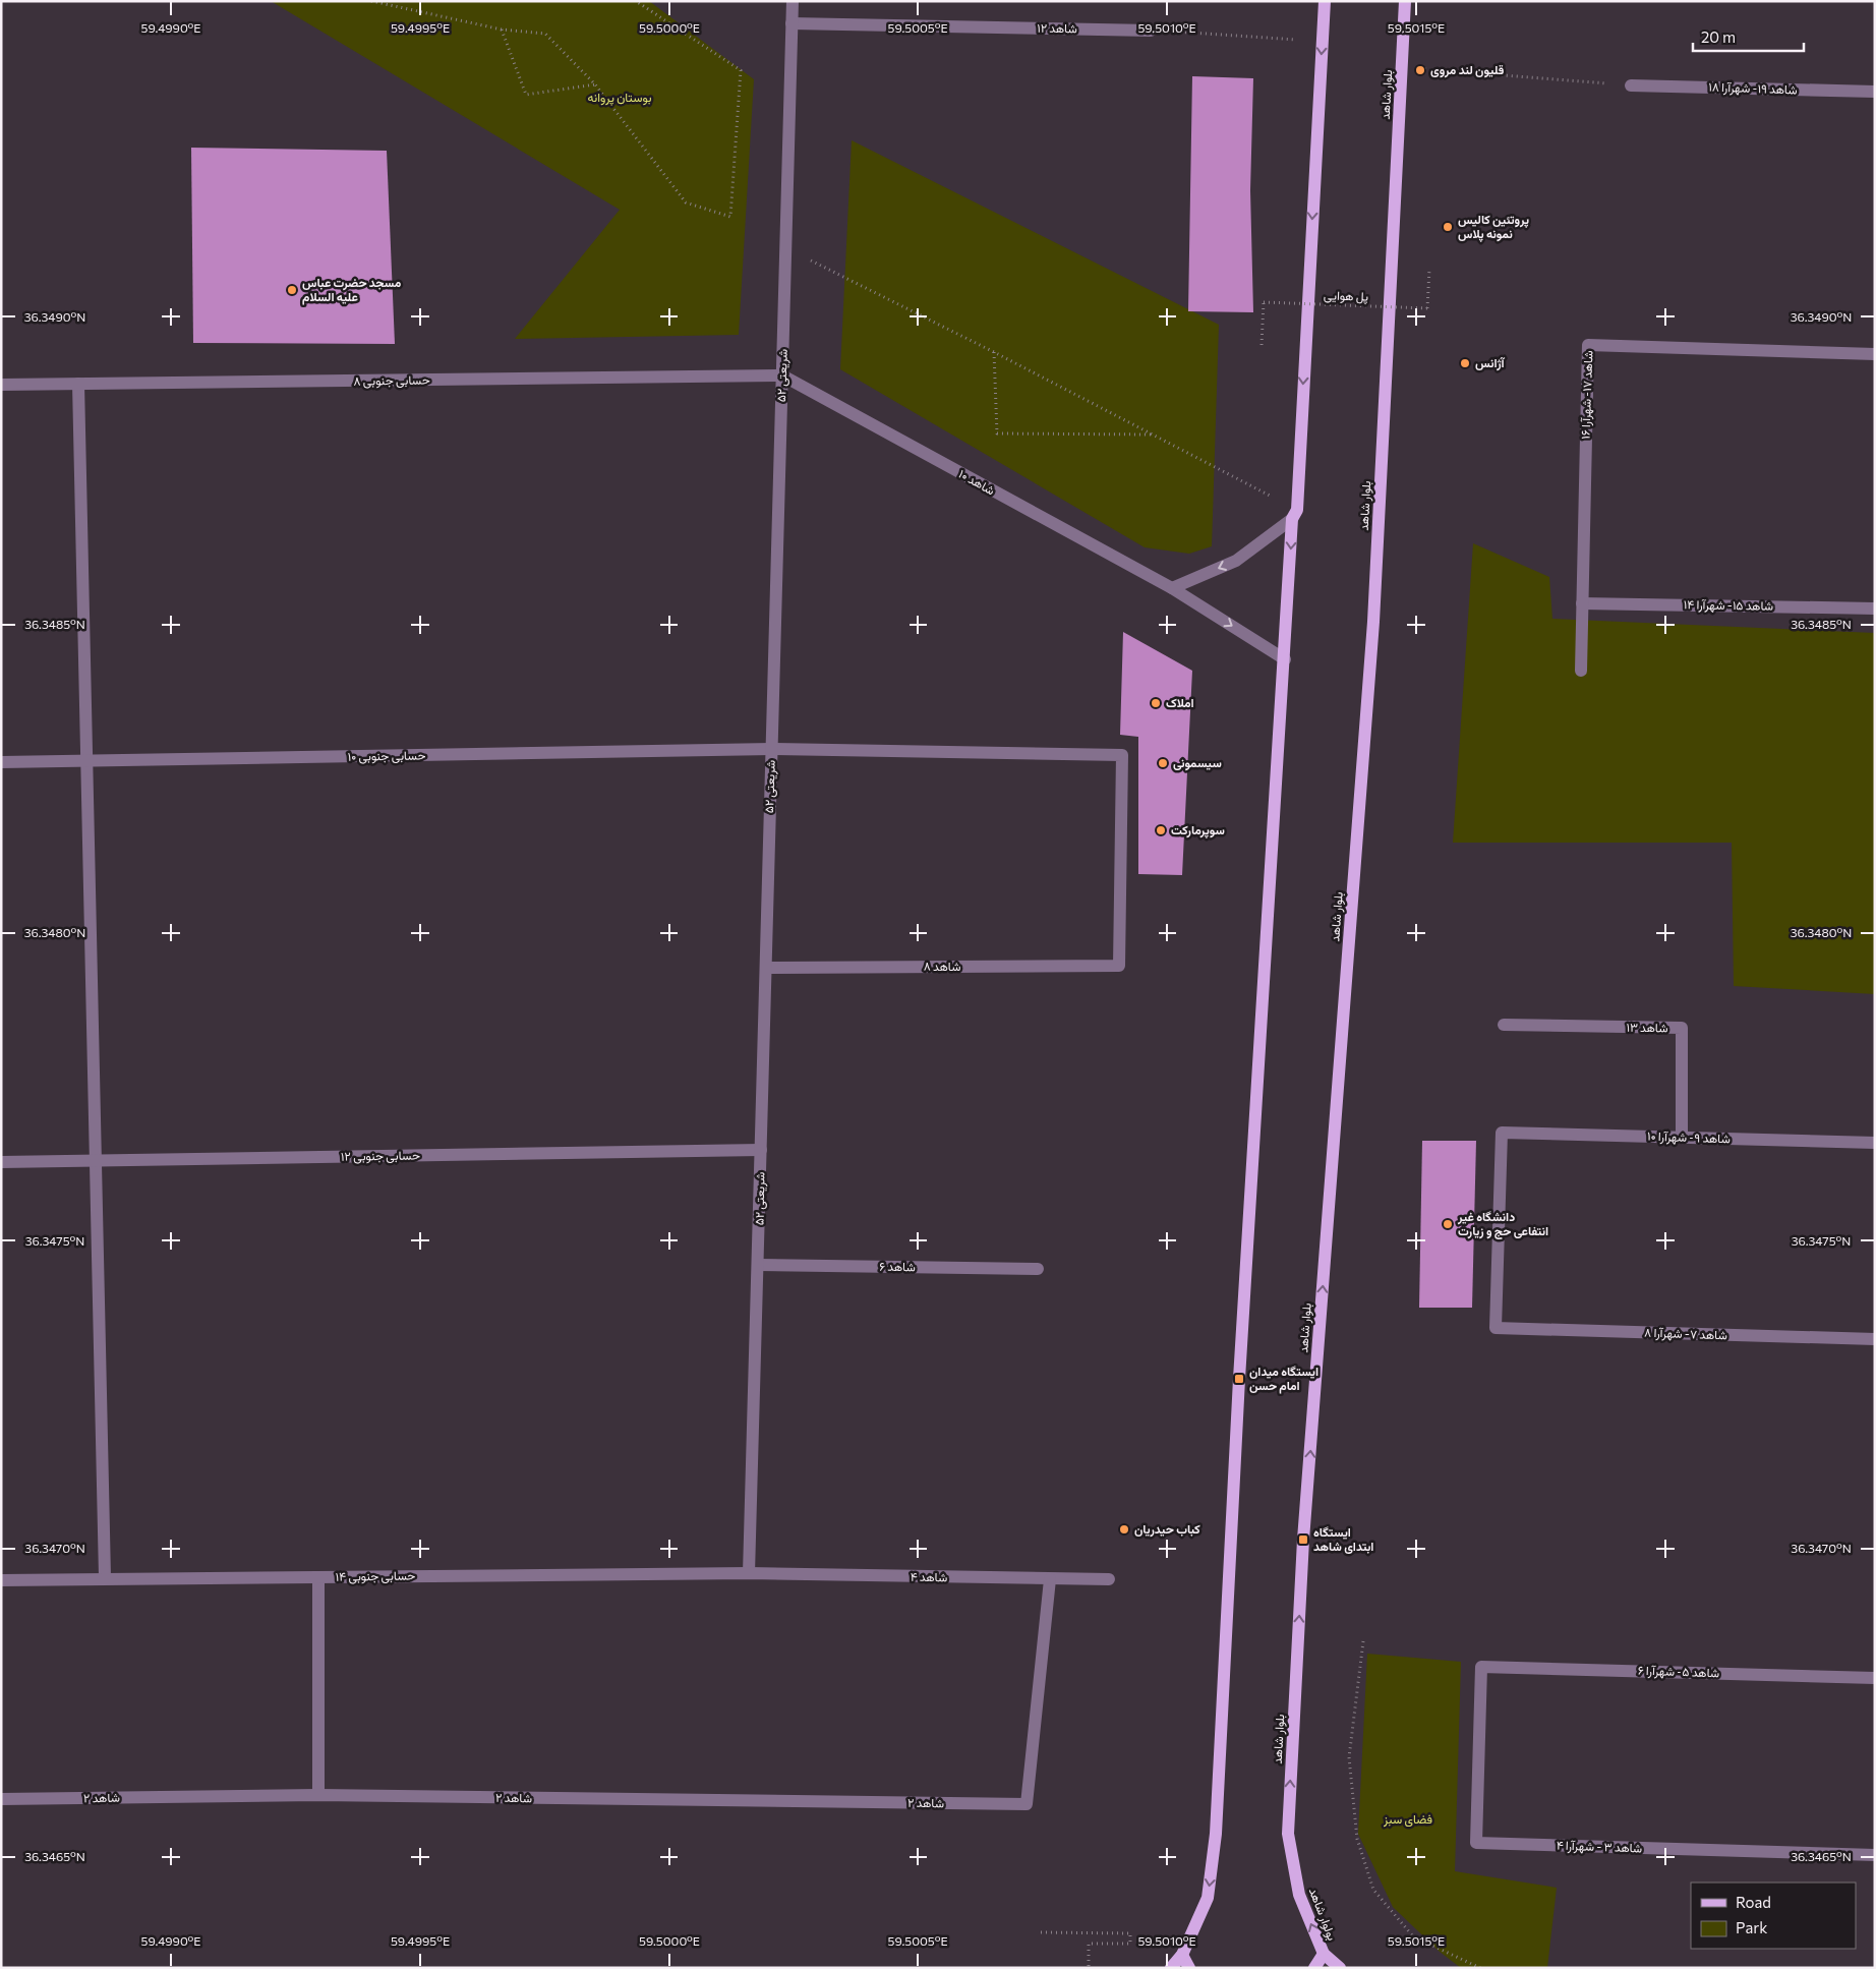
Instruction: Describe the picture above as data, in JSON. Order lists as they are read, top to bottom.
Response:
{
  "streets": {
    "main road": ["بلوار شاهد", "بولوار شاهد"],
    "street": [
      "شاهد ۱۲",
      "شاهد ۱۹- شهرآرا ۱۸",
      "شریعتی ۵۲",
      "حسابی جنوبی ۸",
      "شاهد ۱۷- شهرآرا ۱۶",
      "شاهد ۱۰",
      "شاهد ۱۵- شهرآرا ۱۴",
      "حسابی جنوبی ۱۰",
      "شاهد ۸",
      "شاهد ۱۳",
      "شاهد ۹- شهرآرا ۱۰",
      "حسابی جنوبی ۱۲",
      "شاهد ۶",
      "شاهد ۷- شهرآرا ۸",
      "حسابی جنوبی ۱۴",
      "شاهد ۴",
      "شاهد ۵- شهرآرا ۶",
      "شاهد ۲",
      "شاهد ۳ - شهرآرا ۴"
    ],
    "path": ["پل هوایی"]
  },
  "crossings": [
    ["شاهد ۱۲", "شریعتی ۵۲"],
    ["بلوار شاهد", "بولوار شاهد"],
    ["شریعتی ۵۲", "حسابی جنوبی ۸"],
    ["شریعتی ۵۲", "شاهد ۱۰"],
    ["شریعتی ۵۲", "حسابی جنوبی ۱۰"],
    ["شریعتی ۵۲", "شاهد ۸"],
    ["شریعتی ۵۲", "حسابی جنوبی ۱۲"],
    ["شریعتی ۵۲", "شاهد ۶"],
    ["شریعتی ۵۲", "حسابی جنوبی ۱۴"],
    ["شریعتی ۵۲", "شاهد ۴"],
    ["حسابی جنوبی ۸", "شاهد ۱۰"],
    ["شاهد ۱۷- شهرآرا ۱۶", "شاهد ۱۵- شهرآرا ۱۴"],
    ["حسابی جنوبی ۱۰", "شاهد ۸"],
    ["شاهد ۱۳", "شاهد ۹- شهرآرا ۱۰"],
    ["شاهد ۹- شهرآرا ۱۰", "شاهد ۷- شهرآرا ۸"],
    ["حسابی جنوبی ۱۴", "شاهد ۴"],
    ["شاهد ۴", "شاهد ۲"],
    ["شاهد ۵- شهرآرا ۶", "شاهد ۳ - شهرآرا ۴"]
  ],
  "parks": ["بوستان پروانه", "فضای سبز"],
  "places": {
    "other": [
      "قلیون لند مروی",
      "پروتئین کالیس نمونه پلاس",
      "مسجد حضرت عباس علیه السلام",
      "آژانس",
      "املاک",
      "سیسمونی",
      "سوپرمارکت",
      "دانشگاه غیر انتفاعی حج و زیارت",
      "کباب حیدریان"
    ],
    "transit": ["ایستگاه میدان امام حسن", "ایستگاه ابتدای شاهد"]
  },
  "legend": ["Road", "Park"],
  "scale_bar": "20 m",
  "coordinates": [
    "59.4990°E",
    "59.4995°E",
    "59.5000°E",
    "59.5005°E",
    "59.5010°E",
    "59.5015°E",
    "36.3490°N",
    "36.3485°N",
    "36.3480°N",
    "36.3475°N",
    "36.3470°N",
    "36.3465°N"
  ]
}
